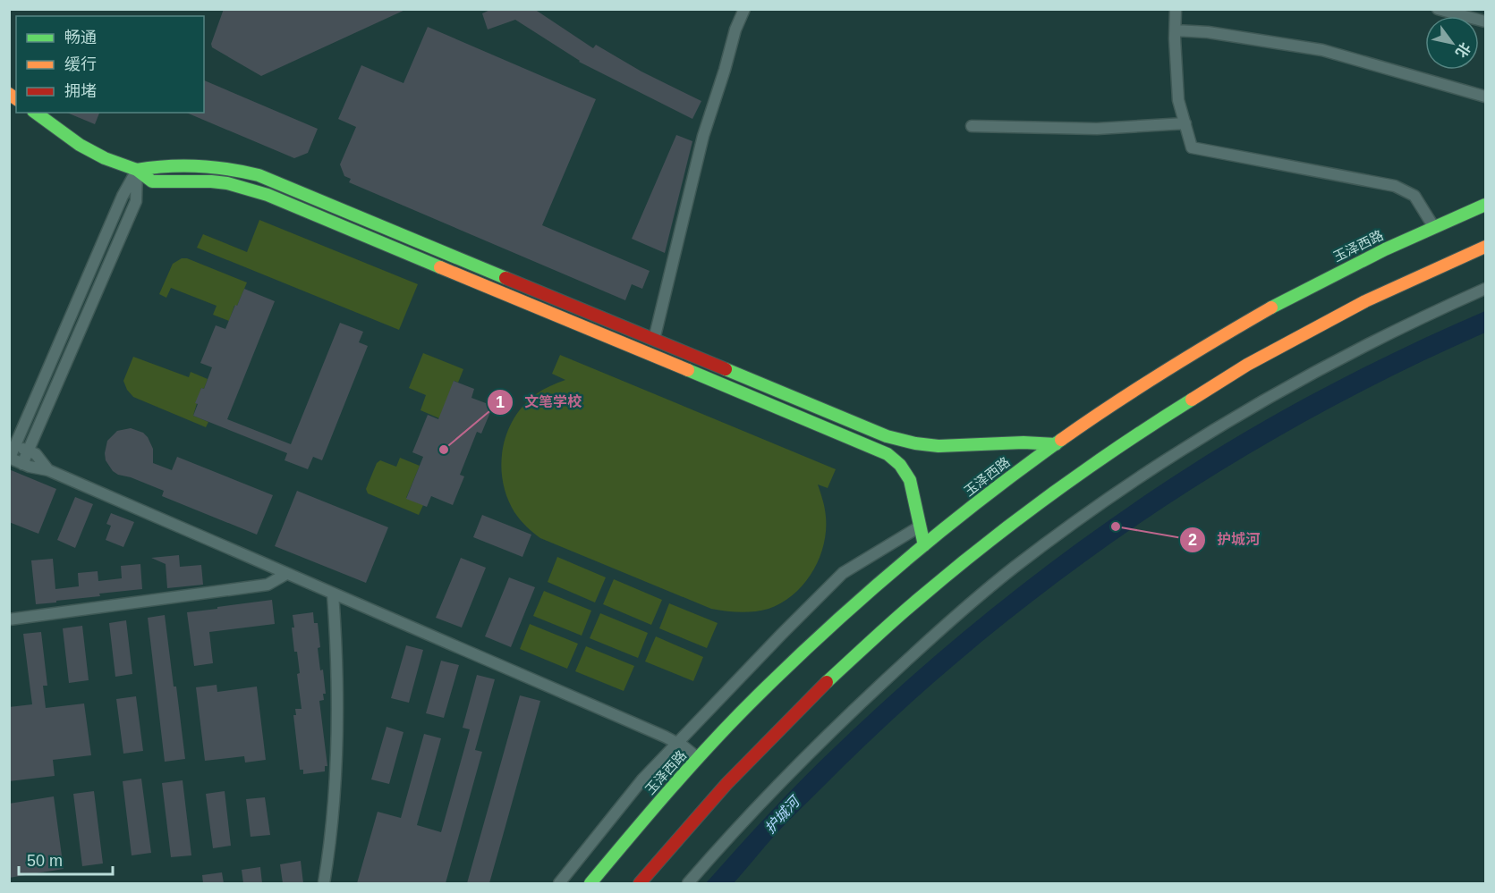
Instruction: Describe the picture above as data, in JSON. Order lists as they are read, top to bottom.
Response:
{
  "streets": {
    "main road": ["玉泽西路"]
  },
  "water": ["护城河"],
  "places": ["文笔学校", "护城河"],
  "legend": ["畅通", "缓行", "拥堵"],
  "scale_bar": "50 m",
  "north": "bottom right"
}
